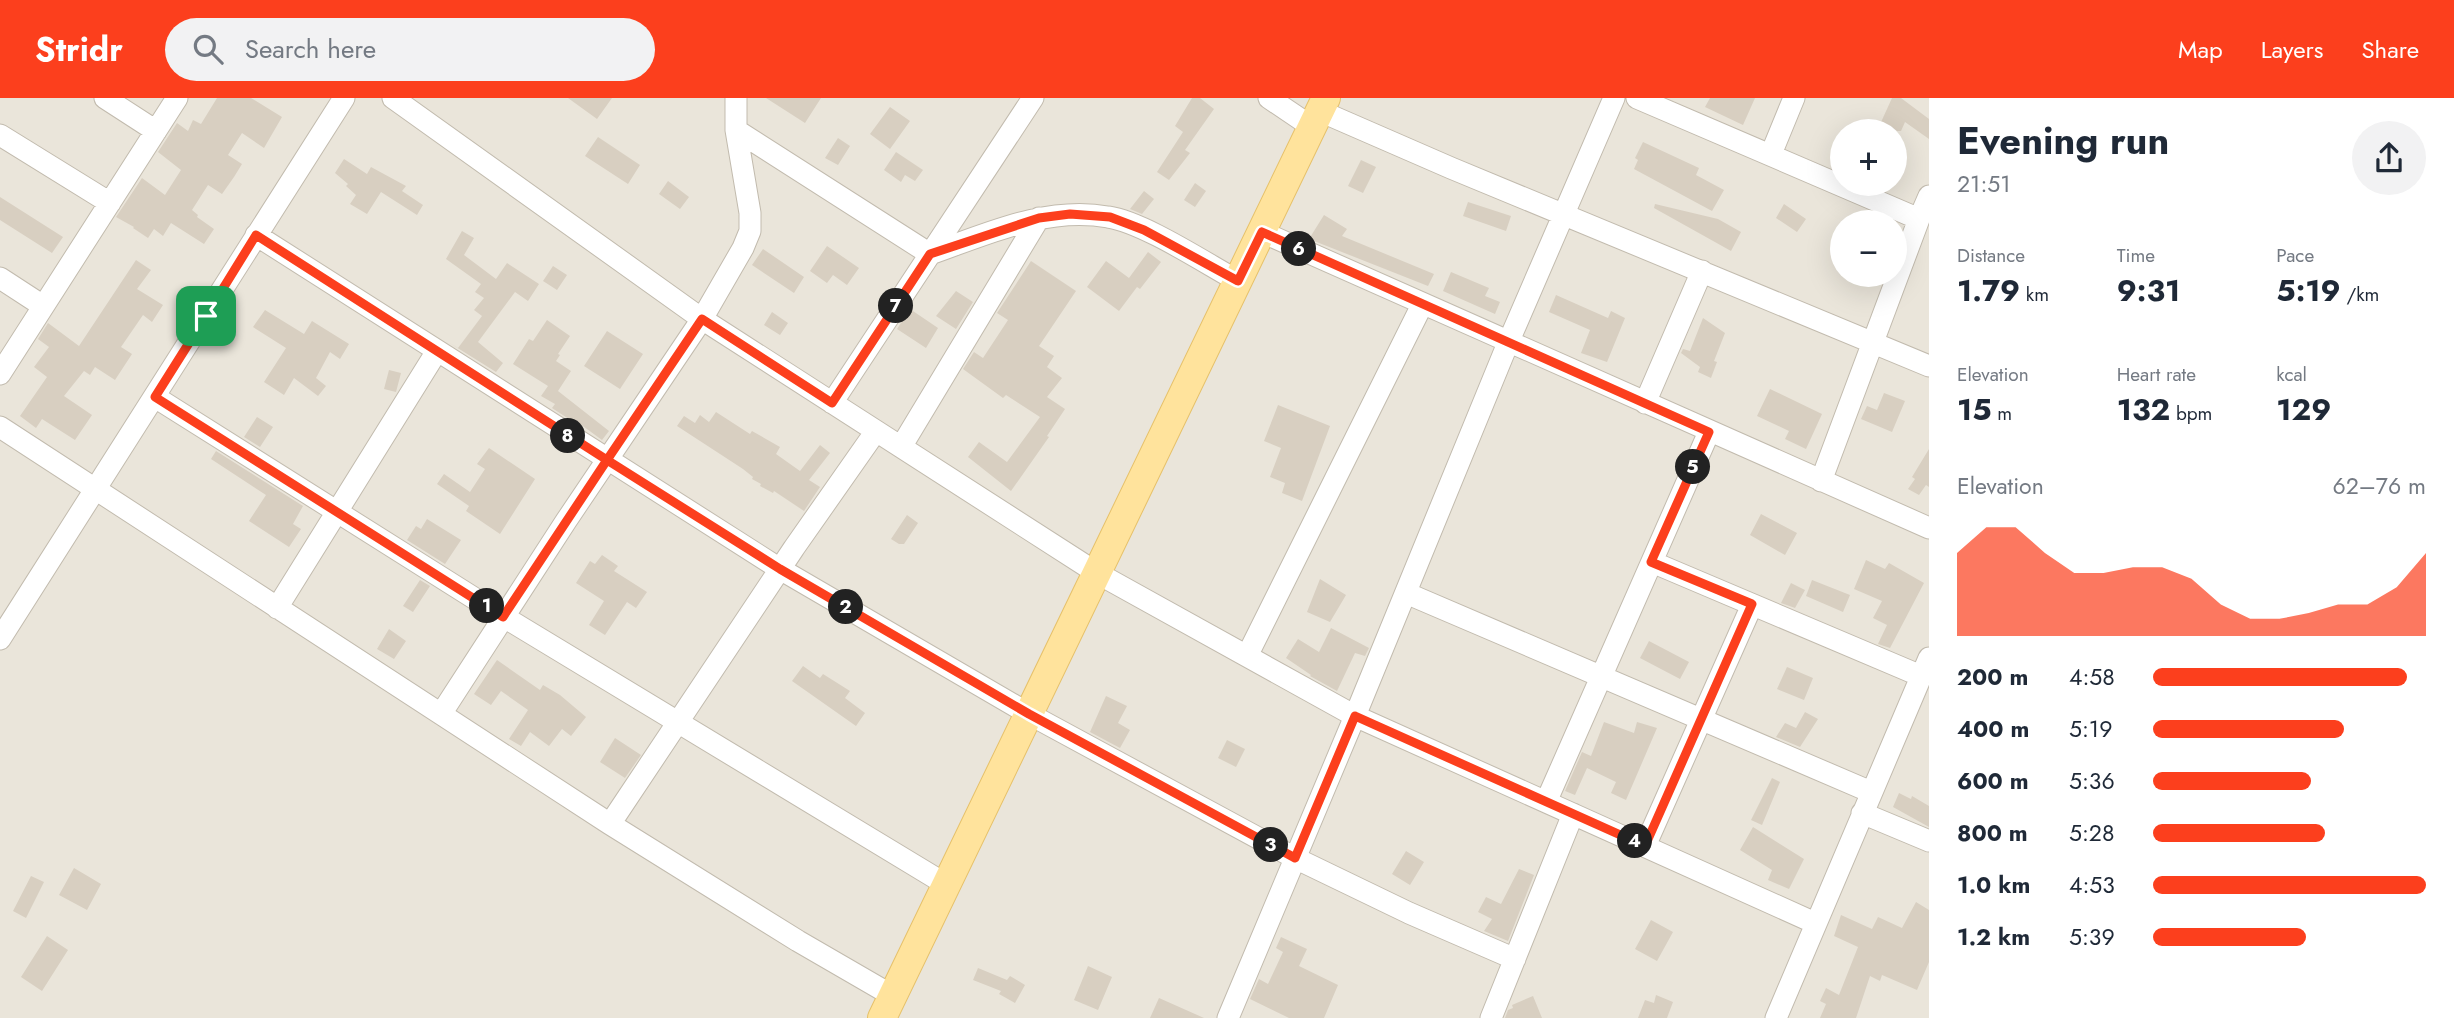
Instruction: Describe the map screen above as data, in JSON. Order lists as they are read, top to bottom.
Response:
{
  "page": {
    "header": "Stridr",
    "search": "Search here",
    "nav": ["Map", "Layers", "Share"],
    "heading": ["Evening run", "21:51"],
    "map_buttons": ["+", "−"],
    "stats": [
      ["Distance", "1.79 km"],
      ["Time", "9:31"],
      ["Pace", "5:19 /km"],
      ["Elevation", "15 m"],
      ["Heart rate", "132 bpm"],
      ["kcal", "129"]
    ],
    "pins": [
      "6",
      "7",
      "8",
      "5",
      "1",
      "2",
      "4",
      "3"
    ],
    "chart": ["Elevation", "62–76 m"],
    "list": [
      {
        "name": "200 m",
        "note": "4:58"
      },
      {
        "name": "400 m",
        "note": "5:19"
      },
      {
        "name": "600 m",
        "note": "5:36"
      },
      {
        "name": "800 m",
        "note": "5:28"
      },
      {
        "name": "1.0 km",
        "note": "4:53"
      },
      {
        "name": "1.2 km",
        "note": "5:39"
      }
    ]
  }
}
